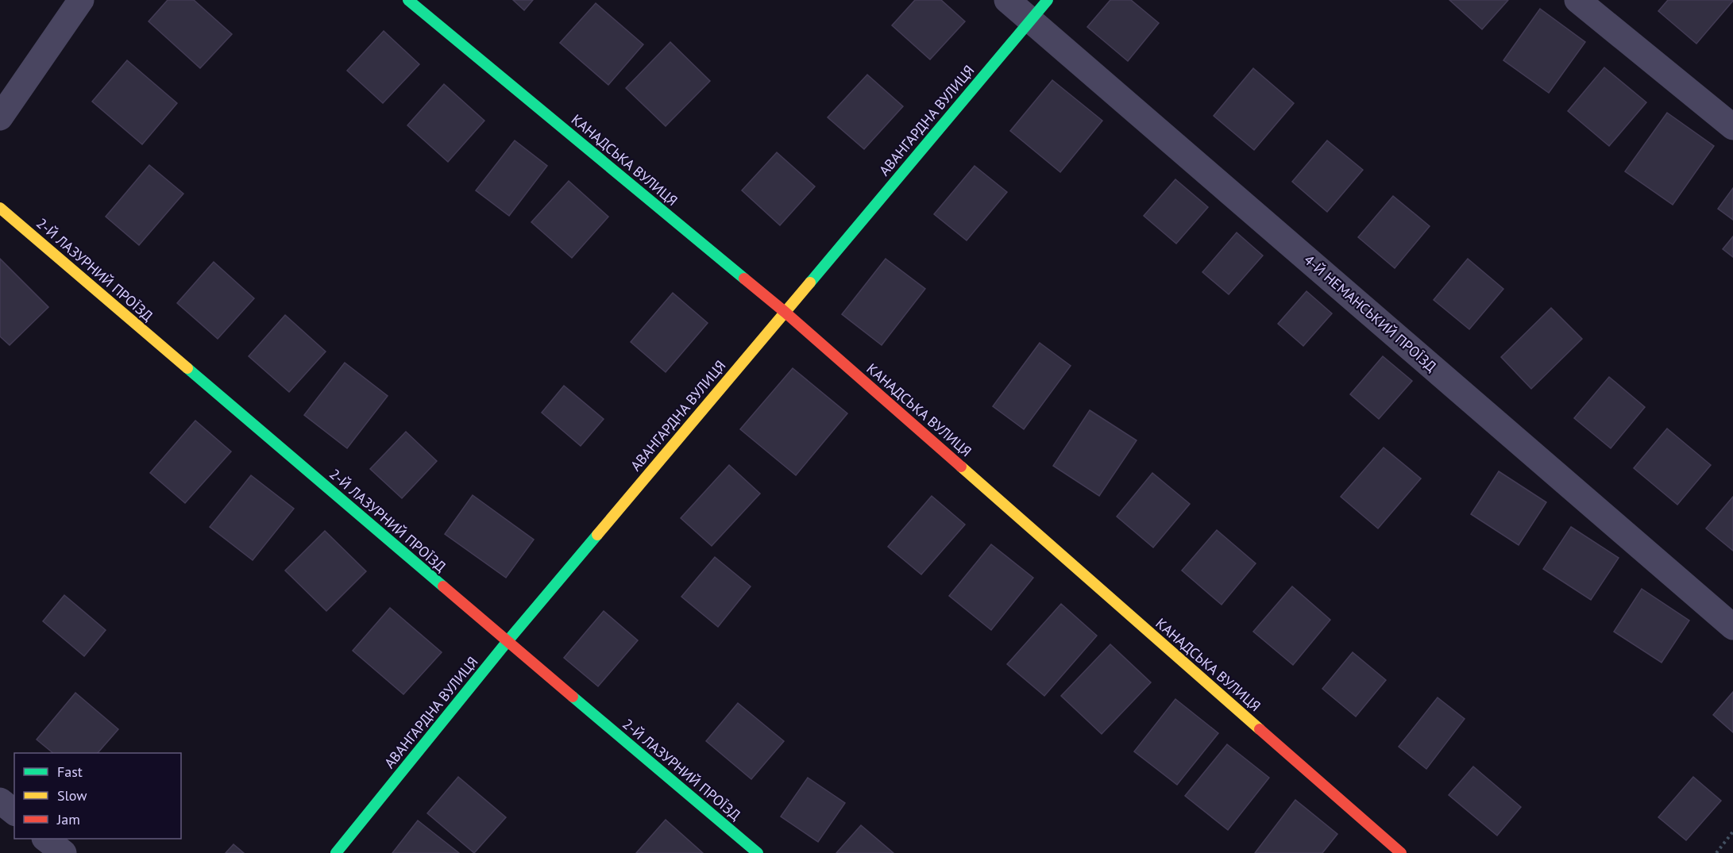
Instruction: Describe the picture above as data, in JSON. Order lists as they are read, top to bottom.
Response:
{
  "streets": {
    "street": [
      "АВАНГАРДНА ВУЛИЦЯ",
      "КАНАДСЬКА ВУЛИЦЯ",
      "2-Й ЛАЗУРНИЙ ПРОЇЗД",
      "4-Й НЕМАНСЬКИЙ ПРОЇЗД"
    ]
  },
  "crossings": [
    ["АВАНГАРДНА ВУЛИЦЯ", "КАНАДСЬКА ВУЛИЦЯ"],
    ["АВАНГАРДНА ВУЛИЦЯ", "2-Й ЛАЗУРНИЙ ПРОЇЗД"],
    ["АВАНГАРДНА ВУЛИЦЯ", "4-Й НЕМАНСЬКИЙ ПРОЇЗД"]
  ],
  "legend": ["Fast", "Slow", "Jam"]
}
